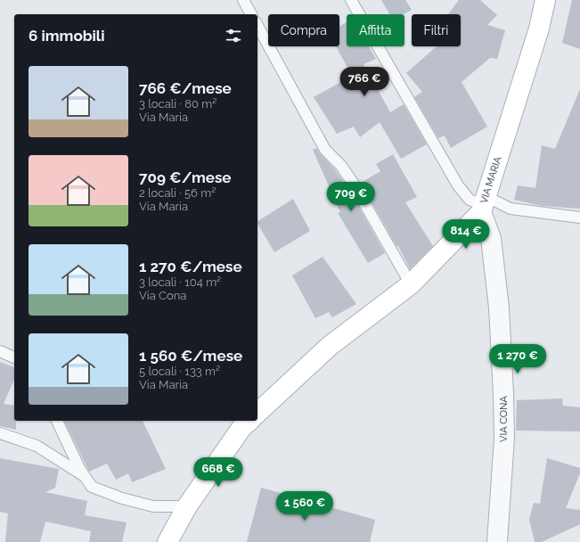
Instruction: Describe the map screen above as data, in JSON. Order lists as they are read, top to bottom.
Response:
{
  "streets": {
    "street": ["VIA MARIA", "VIA CONA"]
  },
  "crossings": [
    ["VIA MARIA", "VIA CONA"]
  ],
  "page": {
    "chip": ["Compra", "Affitta", "Filtri"],
    "heading": "6 immobili",
    "list": [
      {
        "name": "766 €/mese",
        "note": "3 locali · 80 m² · Via Maria"
      },
      {
        "name": "709 €/mese",
        "note": "2 locali · 56 m² · Via Maria"
      },
      {
        "name": "1 270 €/mese",
        "note": "3 locali · 104 m² · Via Cona"
      },
      {
        "name": "1 560 €/mese",
        "note": "5 locali · 133 m² · Via Maria"
      }
    ],
    "price": [
      "766 €",
      "709 €",
      "814 €",
      "1 270 €",
      "668 €",
      "1 560 €"
    ]
  }
}
